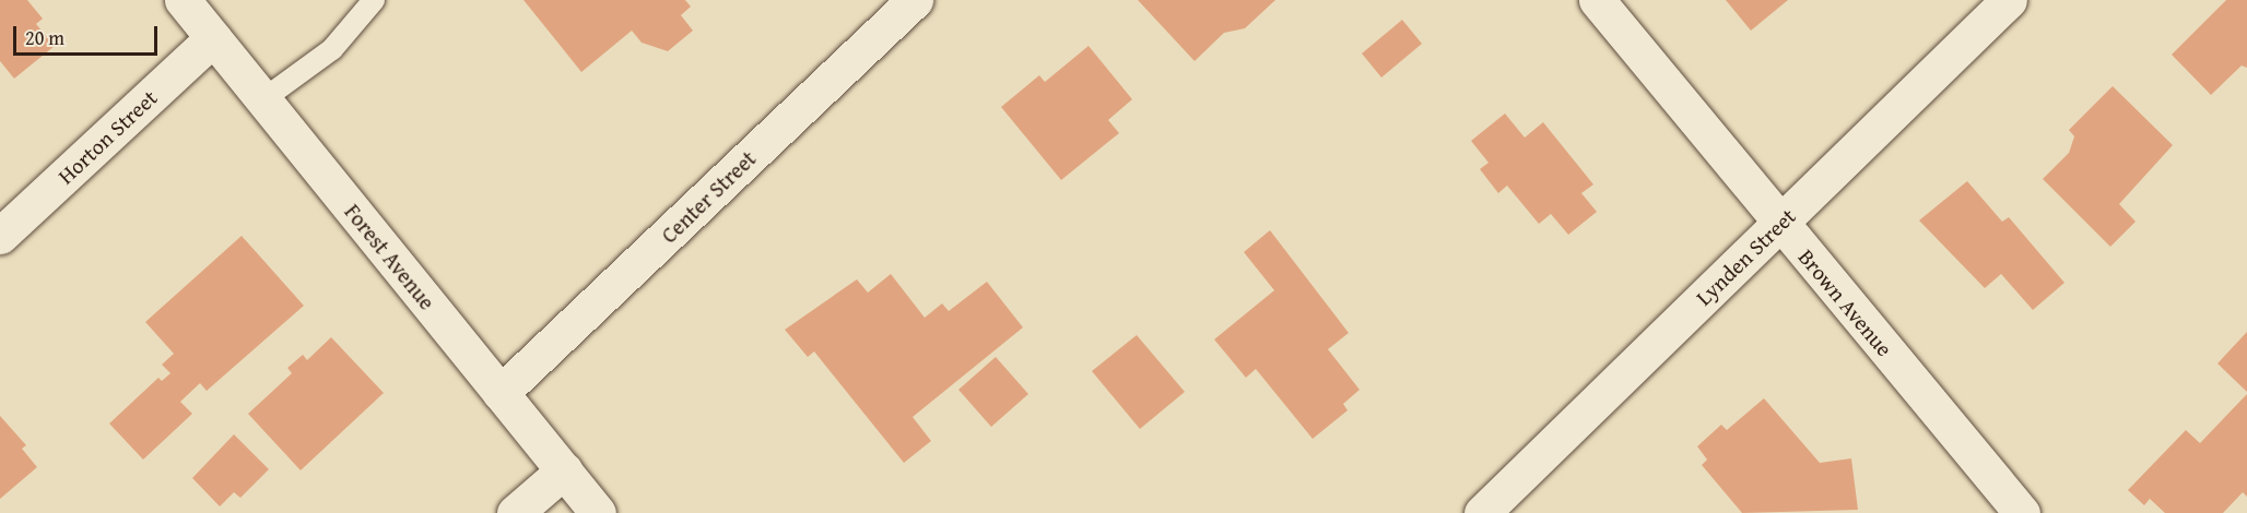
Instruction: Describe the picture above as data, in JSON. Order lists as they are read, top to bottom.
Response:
{
  "streets": {
    "street": [
      "Horton Street",
      "Center Street",
      "Forest Avenue",
      "Lynden Street",
      "Brown Avenue"
    ]
  },
  "crossings": [
    ["Horton Street", "Forest Avenue"],
    ["Center Street", "Forest Avenue"],
    ["Lynden Street", "Brown Avenue"]
  ],
  "scale_bar": "20 m"
}
